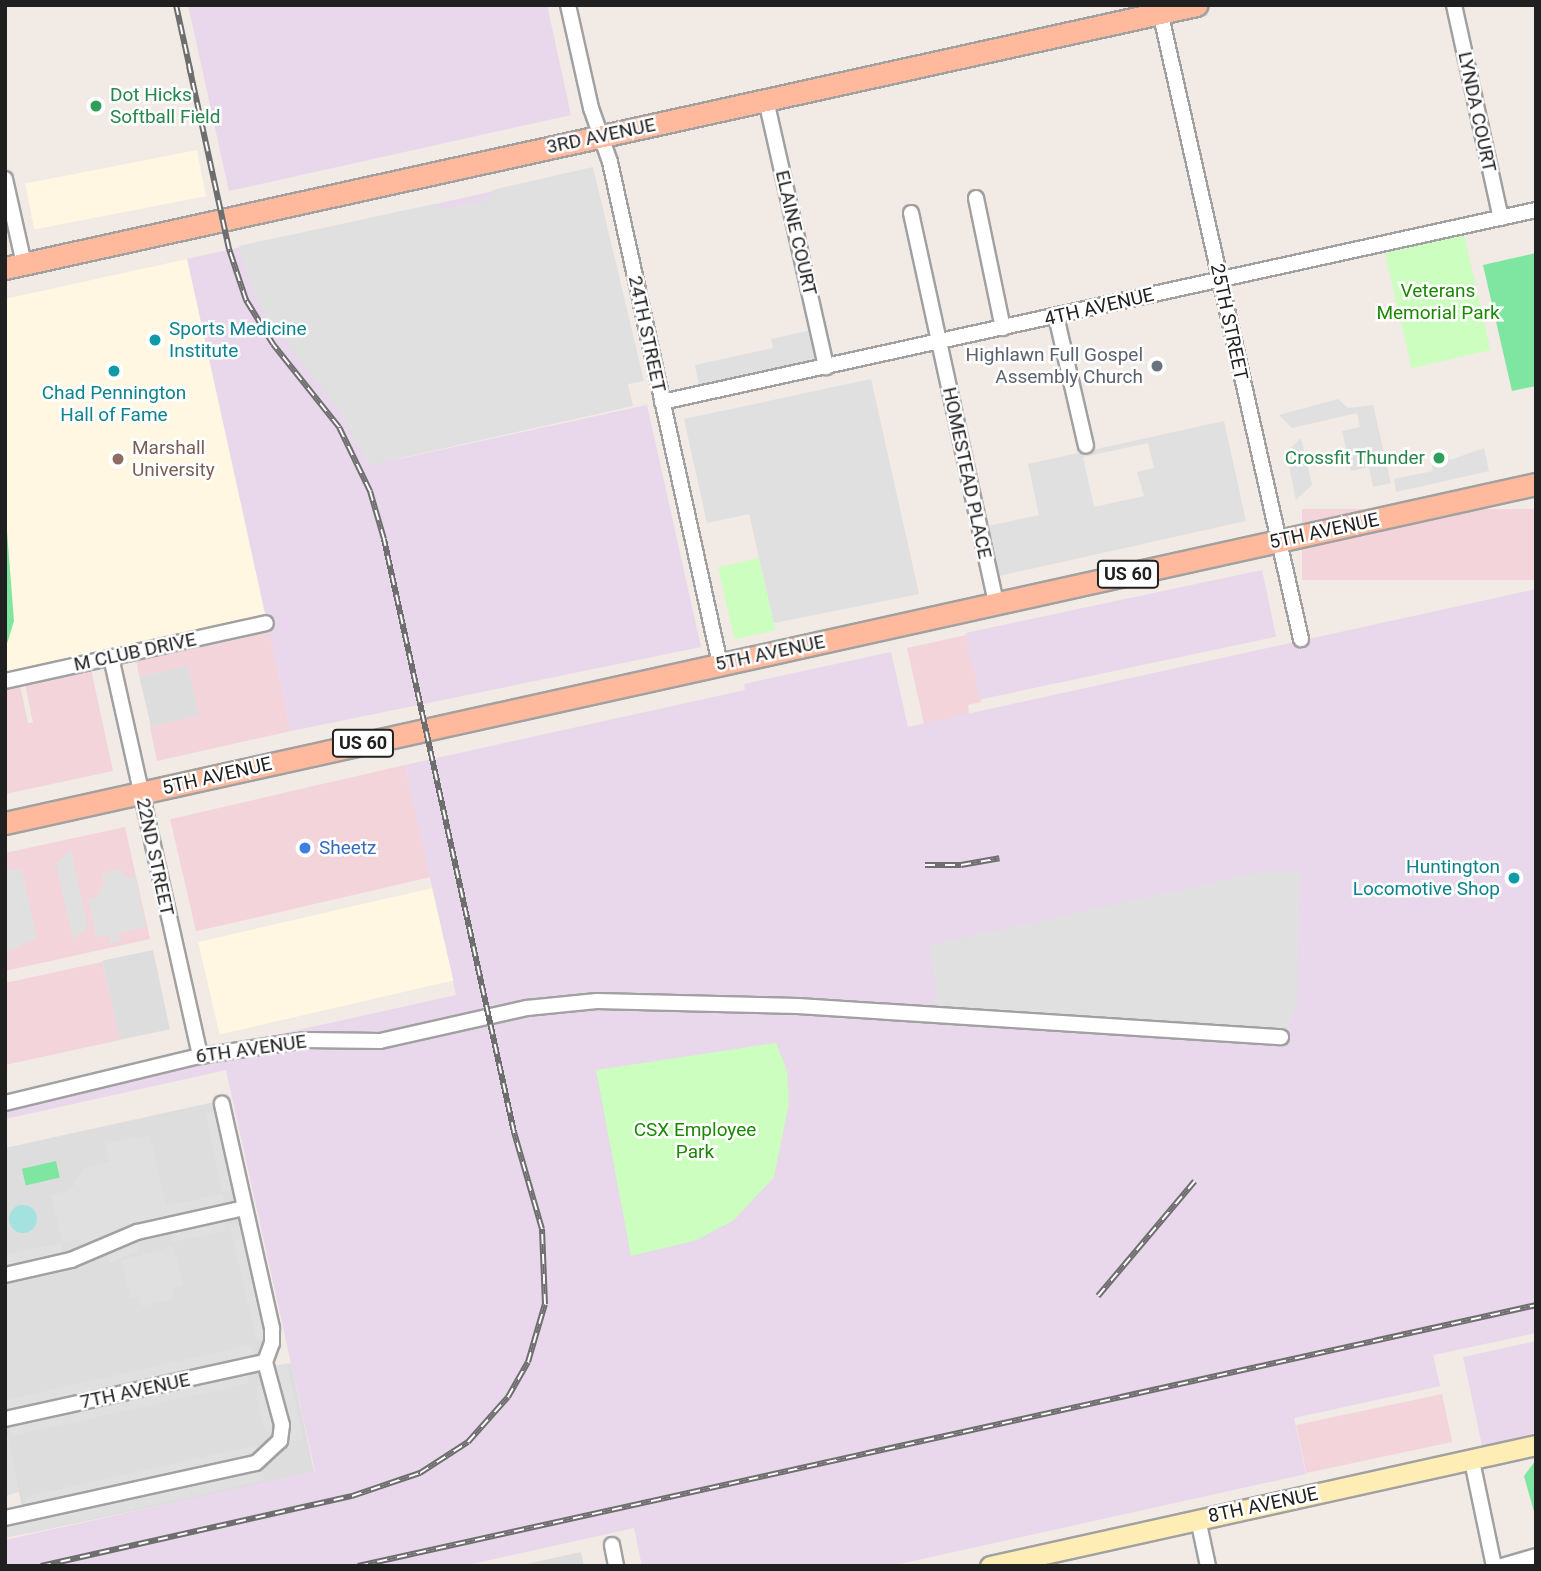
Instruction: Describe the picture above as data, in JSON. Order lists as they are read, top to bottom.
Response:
{
  "streets": {
    "main road": [
      "3RD AVENUE",
      "5TH AVENUE",
      "US 60",
      "8TH AVENUE"
    ],
    "street": [
      "LYNDA COURT",
      "ELAINE COURT",
      "4TH AVENUE",
      "25TH STREET",
      "24TH STREET",
      "HOMESTEAD PLACE",
      "M CLUB DRIVE",
      "22ND STREET",
      "6TH AVENUE",
      "7TH AVENUE"
    ]
  },
  "crossings": [
    ["LYNDA COURT", "4TH AVENUE"],
    ["3RD AVENUE", "ELAINE COURT"],
    ["3RD AVENUE", "25TH STREET"],
    ["3RD AVENUE", "24TH STREET"],
    ["ELAINE COURT", "4TH AVENUE"],
    ["4TH AVENUE", "25TH STREET"],
    ["4TH AVENUE", "24TH STREET"],
    ["4TH AVENUE", "HOMESTEAD PLACE"],
    ["25TH STREET", "5TH AVENUE"],
    ["24TH STREET", "5TH AVENUE"],
    ["HOMESTEAD PLACE", "5TH AVENUE"],
    ["5TH AVENUE", "22ND STREET"],
    ["M CLUB DRIVE", "22ND STREET"],
    ["22ND STREET", "6TH AVENUE"]
  ],
  "parks": ["Veterans Memorial Park", "CSX Employee Park"],
  "places": [
    "Dot Hicks Softball Field",
    "Sports Medicine Institute",
    "Highlawn Full Gospel Assembly Church",
    "Chad Pennington Hall of Fame",
    "Crossfit Thunder",
    "Marshall University",
    "Sheetz",
    "Huntington Locomotive Shop"
  ]
}
